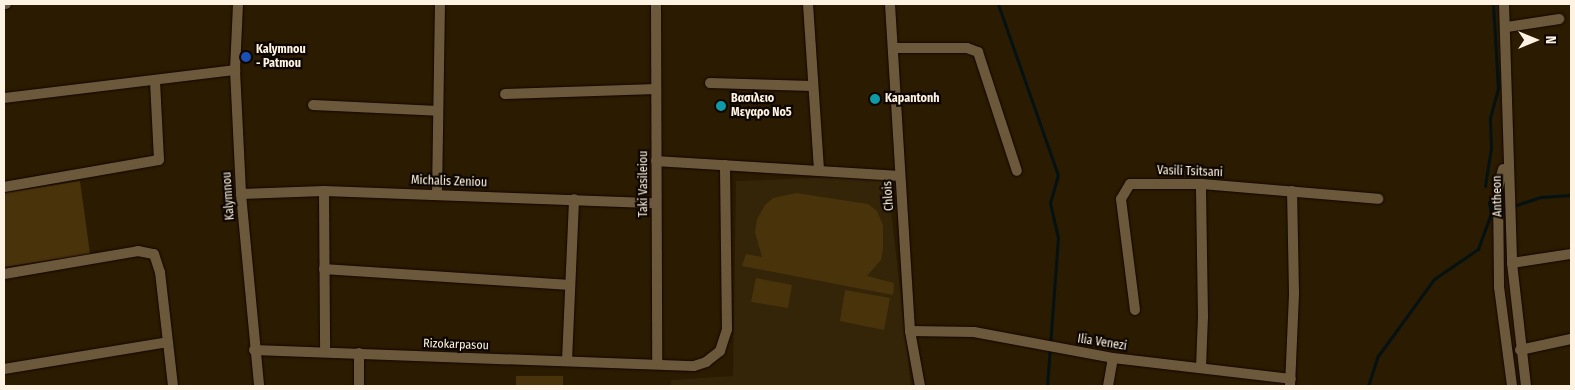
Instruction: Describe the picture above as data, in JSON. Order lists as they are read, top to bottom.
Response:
{
  "streets": {
    "street": [
      "Vasili Tsitsani",
      "Michalis Zeniou",
      "Taki Vasileiou",
      "Kalymnou",
      "Chlois",
      "Antheon",
      "Ilia Venezi",
      "Rizokarpasou"
    ]
  },
  "crossings": [
    ["Michalis Zeniou", "Taki Vasileiou"],
    ["Michalis Zeniou", "Kalymnou"],
    ["Taki Vasileiou", "Rizokarpasou"],
    ["Kalymnou", "Rizokarpasou"],
    ["Chlois", "Ilia Venezi"]
  ],
  "places": ["Kalymnou - Patmou", "Kapantonh", "Βασιλειο Μεγαρο Νο5"],
  "north": "right"
}
